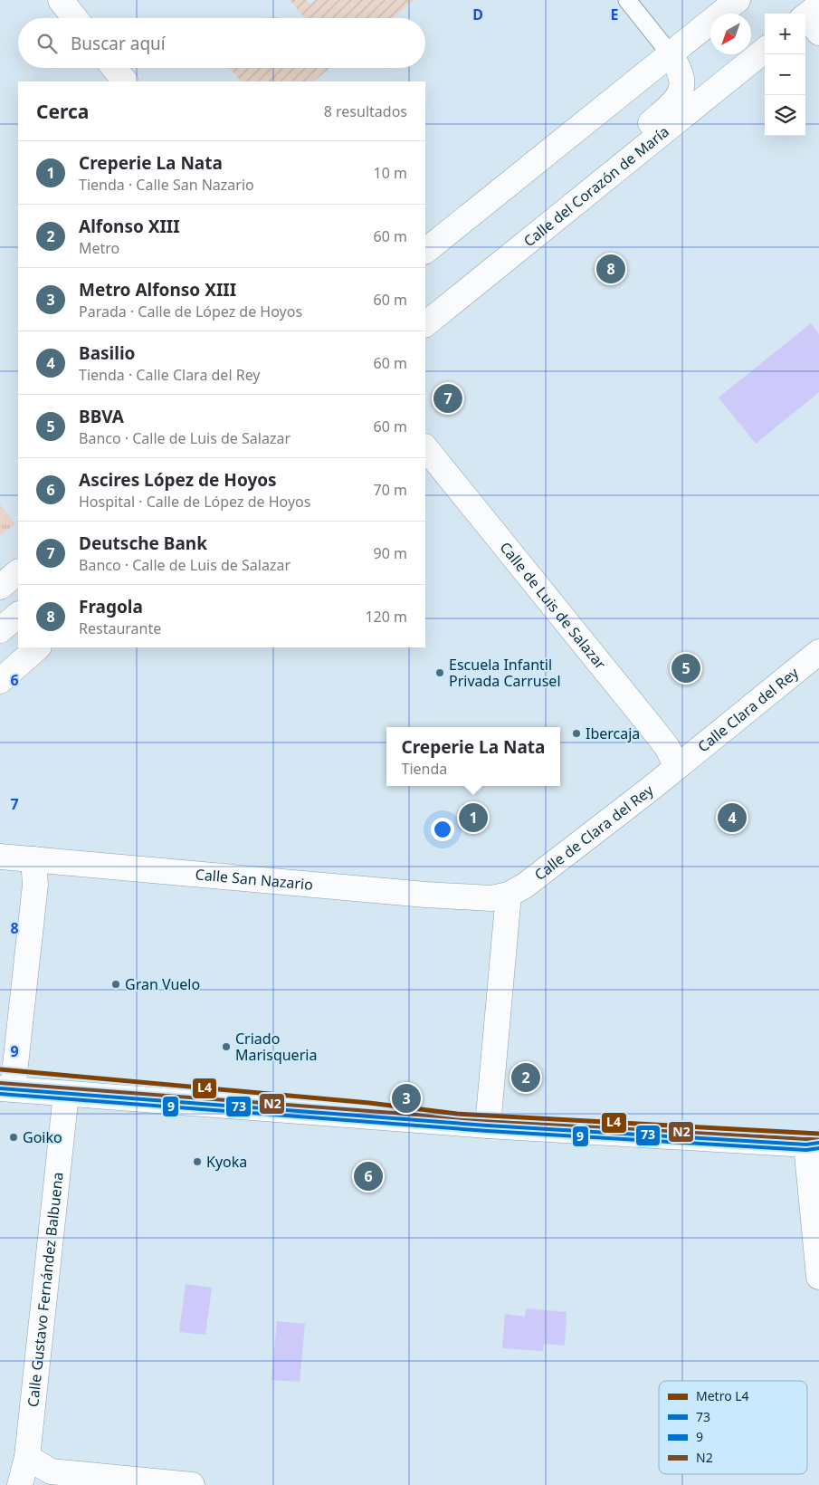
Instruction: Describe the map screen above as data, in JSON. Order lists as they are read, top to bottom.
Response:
{
  "streets": {
    "street": [
      "Calle del Corazón de María",
      "Calle de Luis de Salazar",
      "Calle Clara del Rey",
      "Calle de Clara del Rey",
      "Calle San Nazario",
      "Calle Gustavo Fernández Balbuena"
    ]
  },
  "crossings": [
    ["Calle de Luis de Salazar", "Calle Clara del Rey"],
    ["Calle de Luis de Salazar", "Calle de Clara del Rey"],
    ["Calle Clara del Rey", "Calle de Clara del Rey"],
    ["Calle de Clara del Rey", "Calle San Nazario"]
  ],
  "places": [
    "Escuela Infantil Privada Carrusel",
    "Ibercaja",
    "Gran Vuelo",
    "Criado Marisqueria",
    "Goiko",
    "Kyoka"
  ],
  "lines": [
    "metro line L4",
    "transit line N2",
    "transit line 73",
    "transit line 9"
  ],
  "legend": [
    "Metro L4",
    "73",
    "9",
    "N2"
  ],
  "north": "bottom left",
  "page": {
    "map_buttons": ["+", "−"],
    "search": "Buscar aquí",
    "heading": ["Cerca", "8 resultados"],
    "list": [
      {
        "mark": "1",
        "name": "Creperie La Nata",
        "note": "Tienda · Calle San Nazario",
        "value": "10 m"
      },
      {
        "mark": "2",
        "name": "Alfonso XIII",
        "note": "Metro",
        "value": "60 m"
      },
      {
        "mark": "3",
        "name": "Metro Alfonso XIII",
        "note": "Parada · Calle de López de Hoyos",
        "value": "60 m"
      },
      {
        "mark": "4",
        "name": "Basilio",
        "note": "Tienda · Calle Clara del Rey",
        "value": "60 m"
      },
      {
        "mark": "5",
        "name": "BBVA",
        "note": "Banco · Calle de Luis de Salazar",
        "value": "60 m"
      },
      {
        "mark": "6",
        "name": "Ascires López de Hoyos",
        "note": "Hospital · Calle de López de Hoyos",
        "value": "70 m"
      },
      {
        "mark": "7",
        "name": "Deutsche Bank",
        "note": "Banco · Calle de Luis de Salazar",
        "value": "90 m"
      },
      {
        "mark": "8",
        "name": "Fragola",
        "note": "Restaurante",
        "value": "120 m"
      }
    ],
    "pins": [
      "8",
      "7",
      "5",
      "1",
      "4",
      "2",
      "3",
      "6"
    ],
    "popup": ["Creperie La Nata", "Tienda"]
  },
  "grid": {
    "columns": ["D", "E"],
    "rows": [
      "6",
      "7",
      "8",
      "9"
    ]
  }
}
